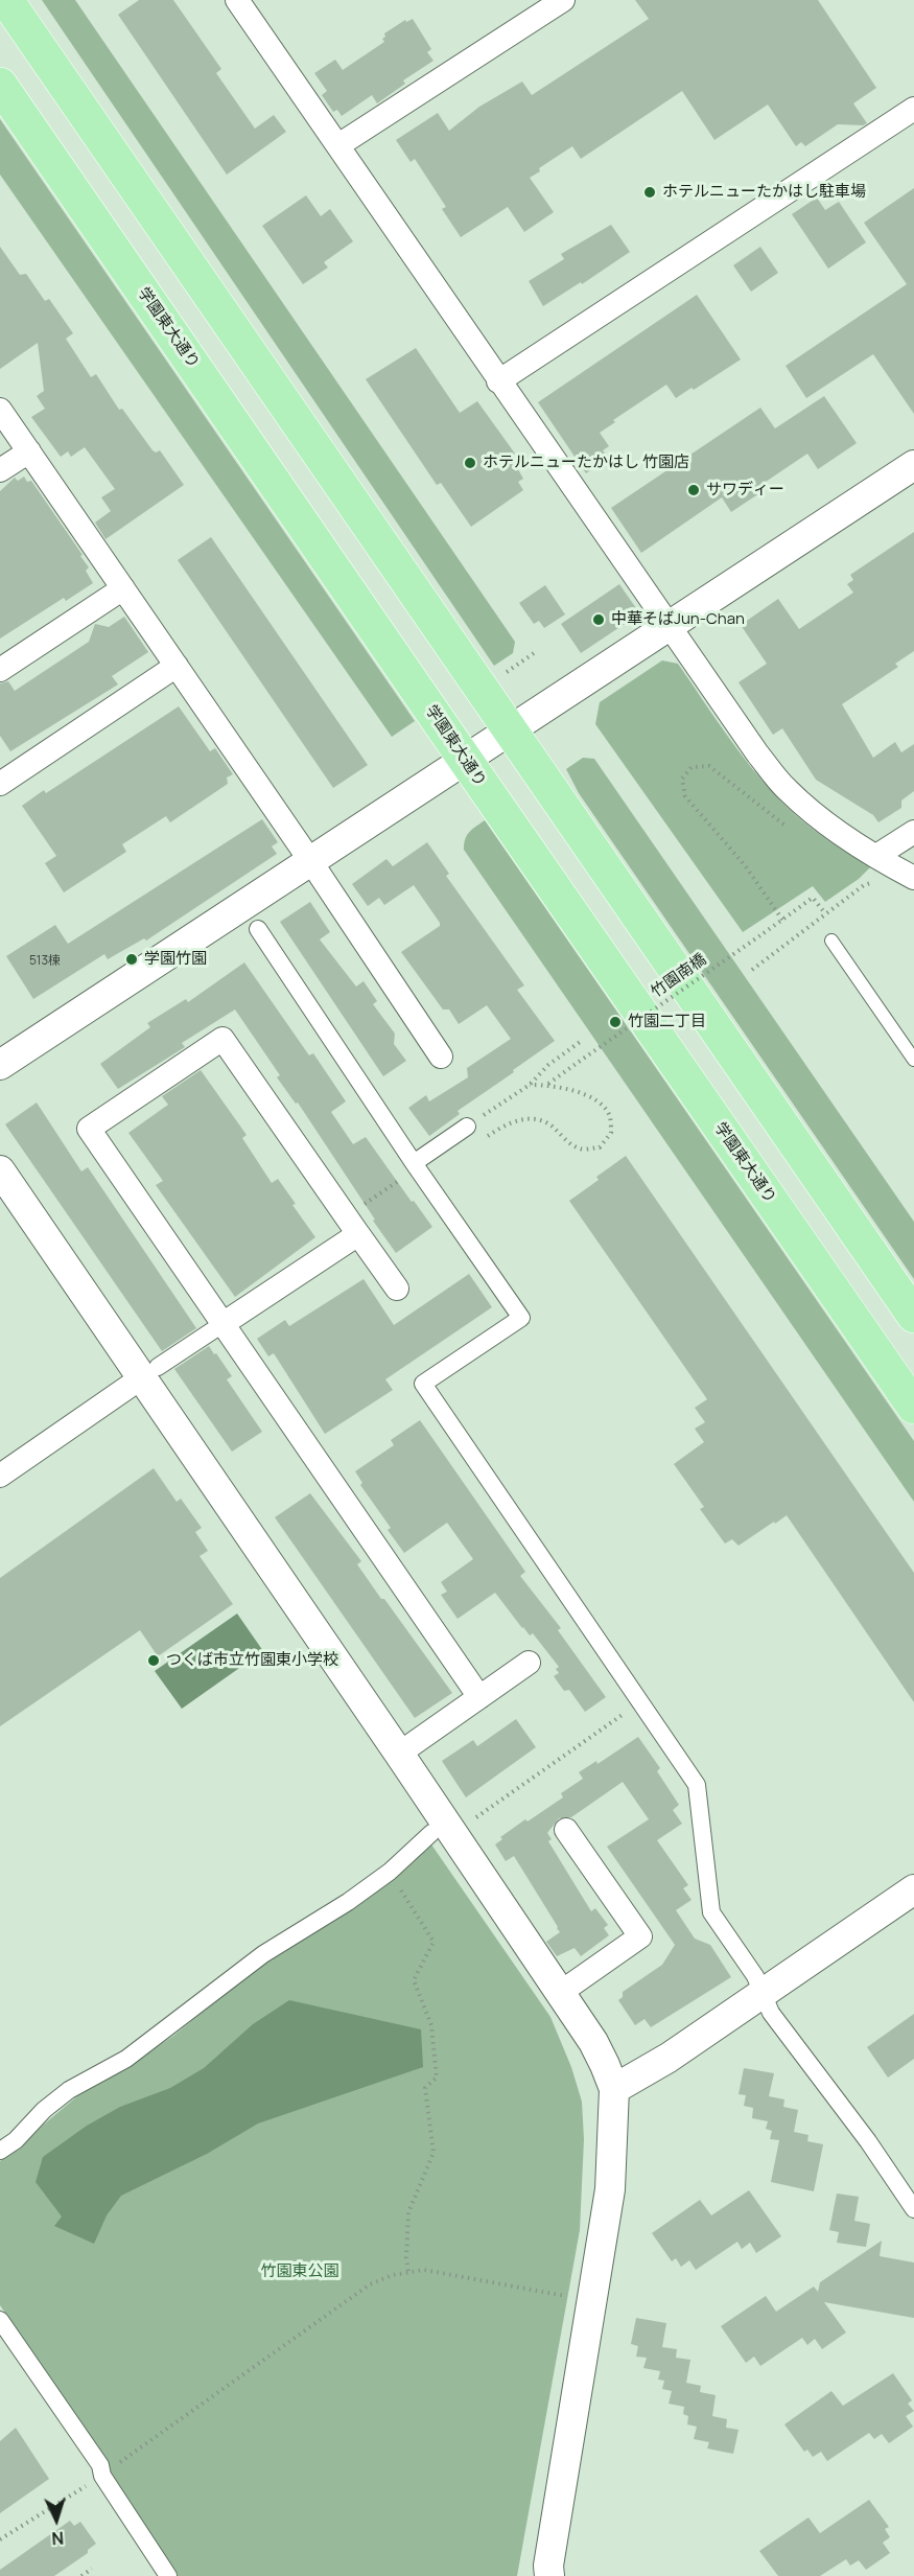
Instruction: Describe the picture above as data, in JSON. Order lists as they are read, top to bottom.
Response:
{
  "streets": {
    "main road": ["学園東大通り"],
    "path": ["竹園南橋"]
  },
  "parks": ["竹園東公園"],
  "places": [
    "ホテルニューたかはし駐車場",
    "ホテルニューたかはし 竹園店",
    "サワディー",
    "中華そばJun-Chan",
    "学園竹園",
    "竹園二丁目",
    "つくば市立竹園東小学校"
  ],
  "house_numbers": ["513棟"],
  "north": "bottom"
}
